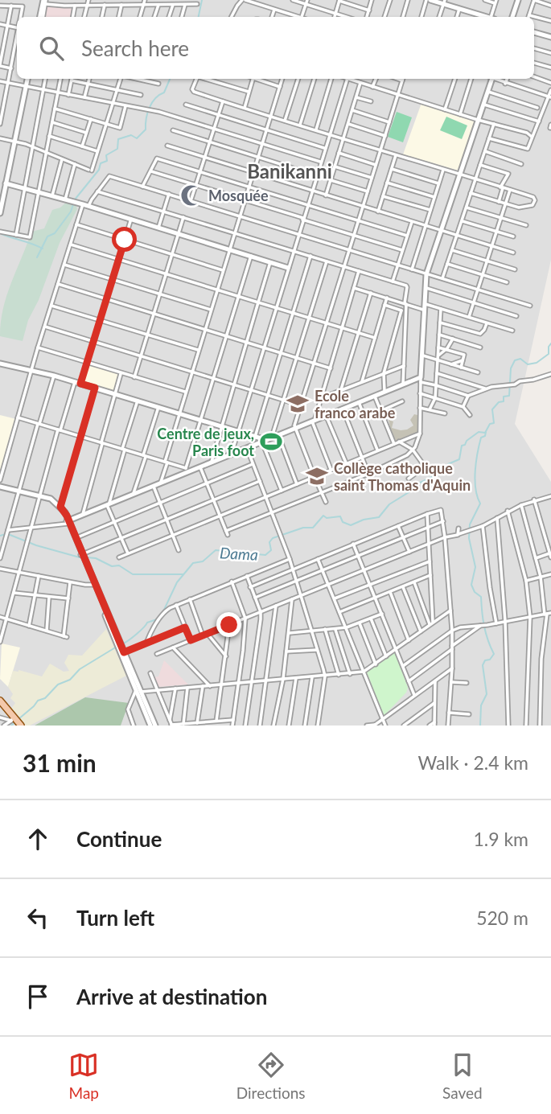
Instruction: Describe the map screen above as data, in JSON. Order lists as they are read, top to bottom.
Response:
{
  "districts": ["Banikanni"],
  "water": ["Dama"],
  "places": {
    "mosque": ["Mosquée"],
    "school or university": ["Ecole franco arabe", "Collège catholique saint Thomas d'Aquin"],
    "sports": ["Centre de jeux, Paris foot"]
  },
  "page": {
    "search": "Search here",
    "heading": ["31 min", "Walk · 2.4 km"],
    "list": [
      ["Continue", "1.9 km"],
      ["Turn left", "520 m"],
      "Arrive at destination"
    ],
    "nav": ["Map", "Directions", "Saved"]
  }
}
